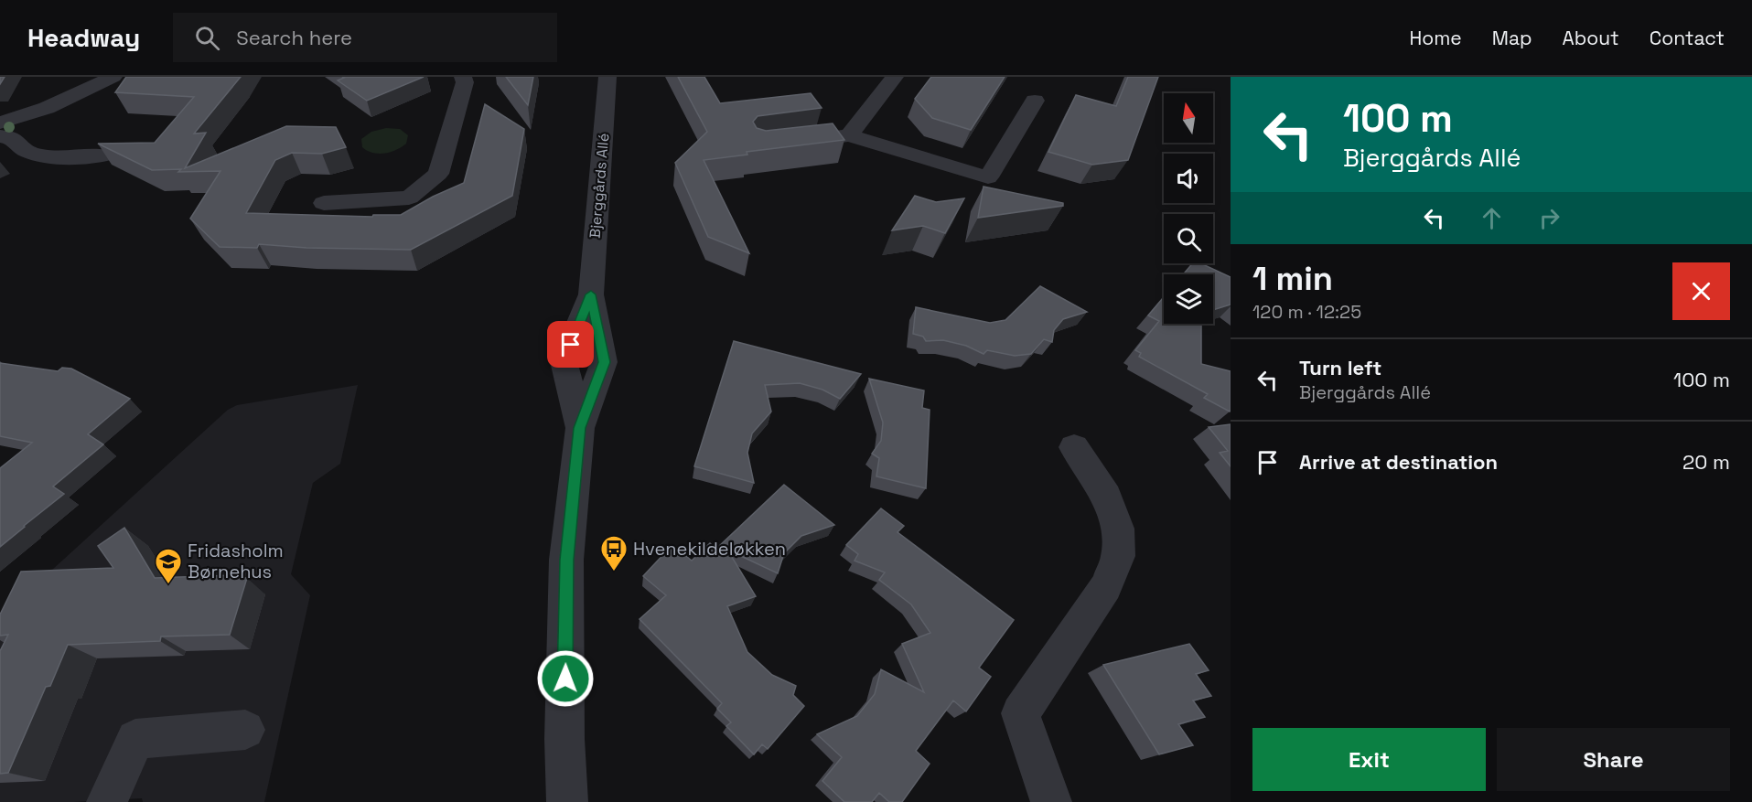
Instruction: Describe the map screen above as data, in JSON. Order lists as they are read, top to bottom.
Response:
{
  "streets": {
    "street": ["Bjerggårds Allé"]
  },
  "places": {
    "bus stop": ["Hvenekildeløkken"],
    "school or university": ["Fridasholm Børnehus"]
  },
  "north": "top",
  "page": {
    "header": "Headway",
    "search": "Search here",
    "nav": [
      "Home",
      "Map",
      "About",
      "Contact"
    ],
    "turn": ["100 m", "Bjerggårds Allé"],
    "heading": ["1 min", "120 m · 12:25"],
    "list": [
      {
        "name": "Turn left",
        "note": "Bjerggårds Allé",
        "value": "100 m"
      },
      {
        "name": "Arrive at destination",
        "value": "20 m"
      }
    ],
    "buttons": ["Exit", "Share"]
  }
}
